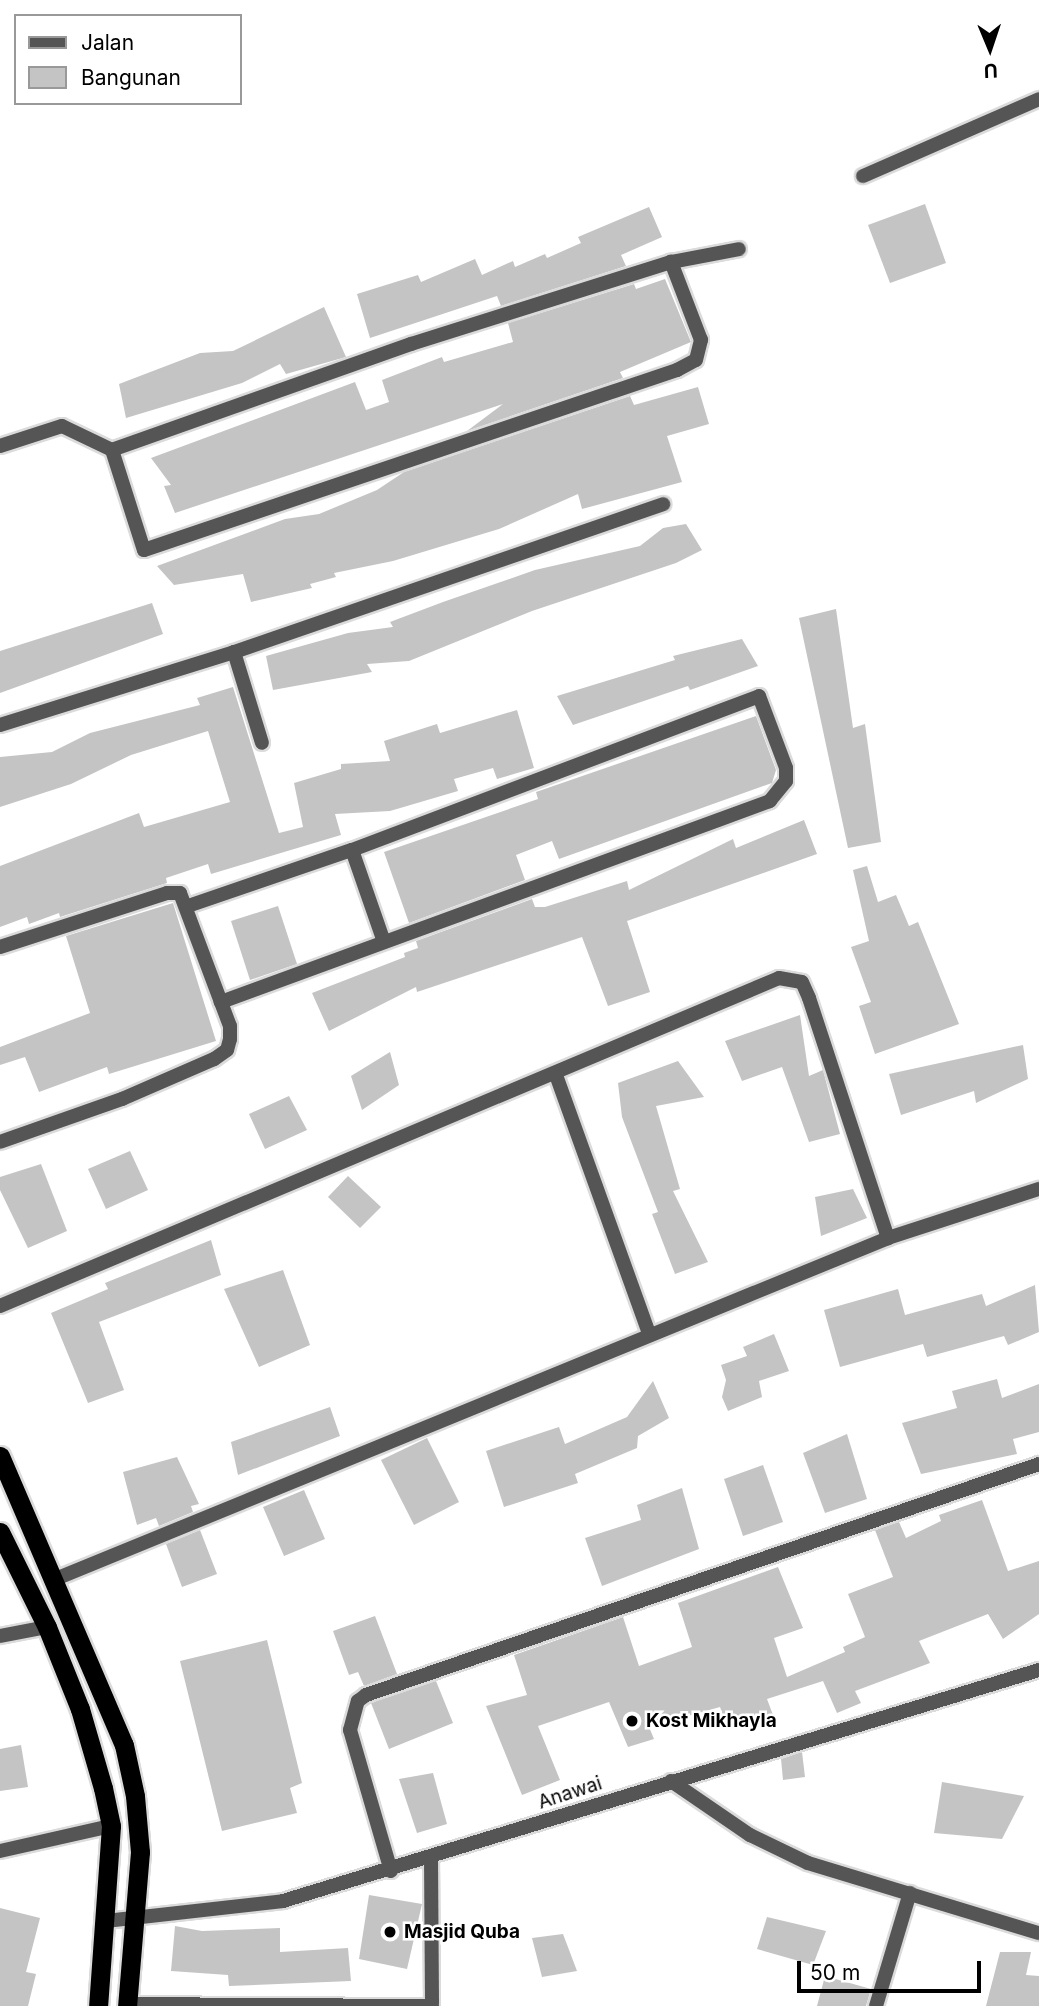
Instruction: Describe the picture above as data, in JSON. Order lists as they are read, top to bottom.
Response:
{
  "streets": {
    "street": ["Anawai"]
  },
  "places": ["Kost Mikhayla", "Masjid Quba"],
  "legend": ["Jalan", "Bangunan"],
  "scale_bar": "50 m",
  "north": "bottom"
}
